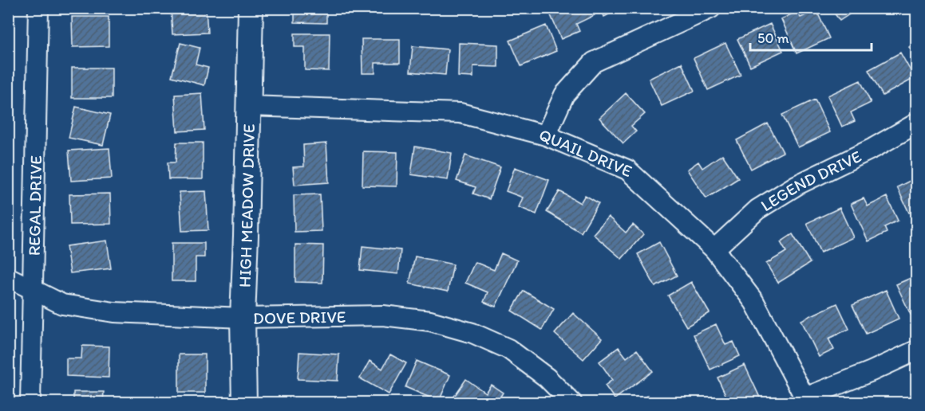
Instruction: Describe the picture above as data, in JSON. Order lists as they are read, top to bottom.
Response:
{
  "streets": {
    "street": [
      "QUAIL DRIVE",
      "LEGEND DRIVE",
      "REGAL DRIVE",
      "HIGH MEADOW DRIVE",
      "DOVE DRIVE"
    ]
  },
  "crossings": [
    ["QUAIL DRIVE", "LEGEND DRIVE"],
    ["QUAIL DRIVE", "HIGH MEADOW DRIVE"],
    ["REGAL DRIVE", "DOVE DRIVE"],
    ["HIGH MEADOW DRIVE", "DOVE DRIVE"]
  ],
  "scale_bar": "50 m"
}
